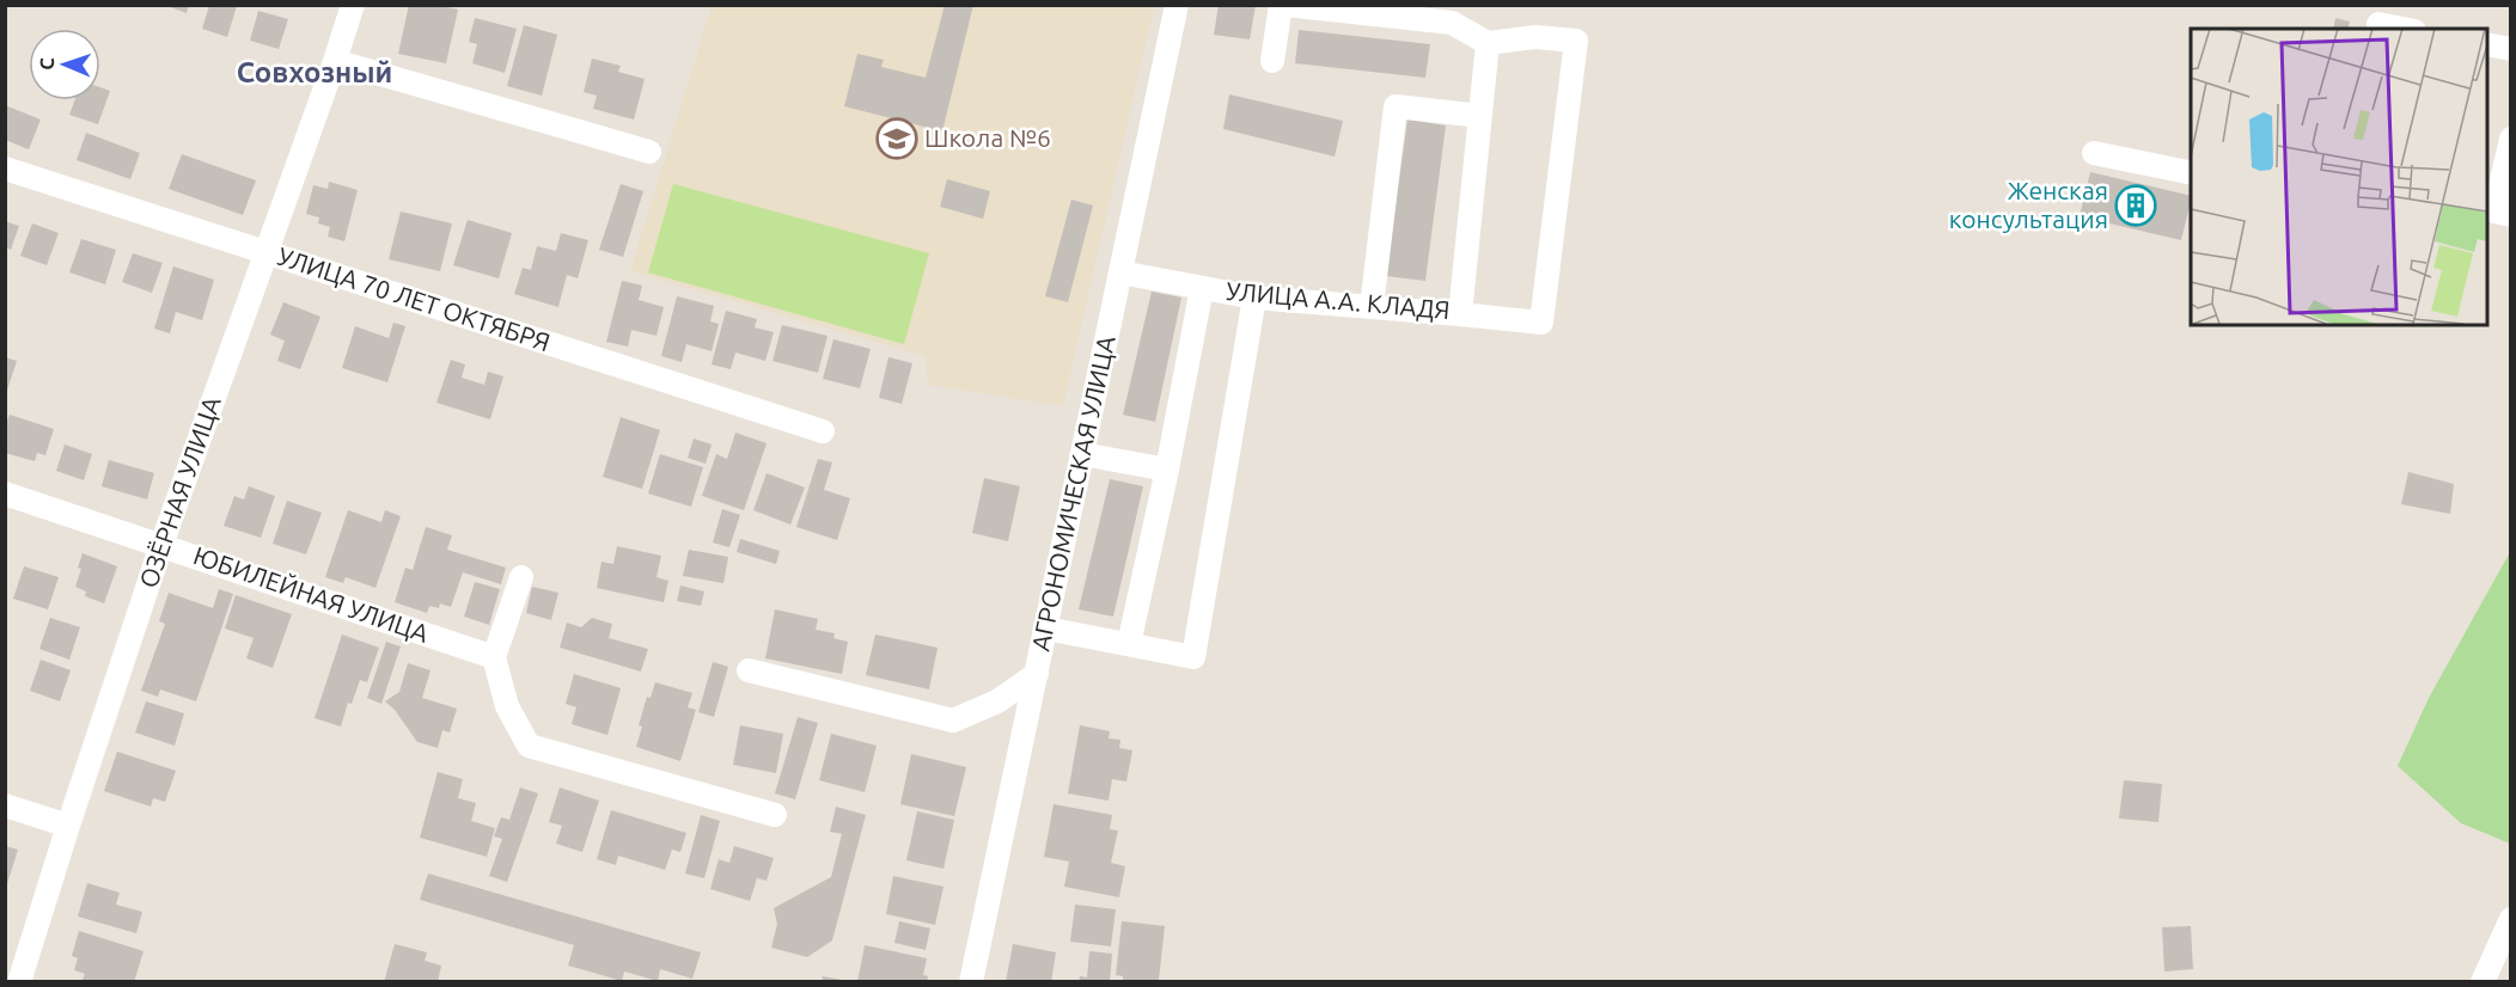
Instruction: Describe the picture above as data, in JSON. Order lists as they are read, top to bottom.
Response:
{
  "streets": {
    "street": [
      "УЛИЦА 70 ЛЕТ ОКТЯБРЯ",
      "УЛИЦА А.А. КЛАДЯ",
      "ОЗЁРНАЯ УЛИЦА",
      "АГРОНОМИЧЕСКАЯ УЛИЦА",
      "ЮБИЛЕЙНАЯ УЛИЦА"
    ]
  },
  "crossings": [
    ["УЛИЦА 70 ЛЕТ ОКТЯБРЯ", "ОЗЁРНАЯ УЛИЦА"],
    ["УЛИЦА А.А. КЛАДЯ", "АГРОНОМИЧЕСКАЯ УЛИЦА"],
    ["ОЗЁРНАЯ УЛИЦА", "ЮБИЛЕЙНАЯ УЛИЦА"]
  ],
  "districts": ["Совхозный"],
  "places": {
    "school or university": ["Школа №6"],
    "building": ["Женская консультация"]
  },
  "north": "left"
}
